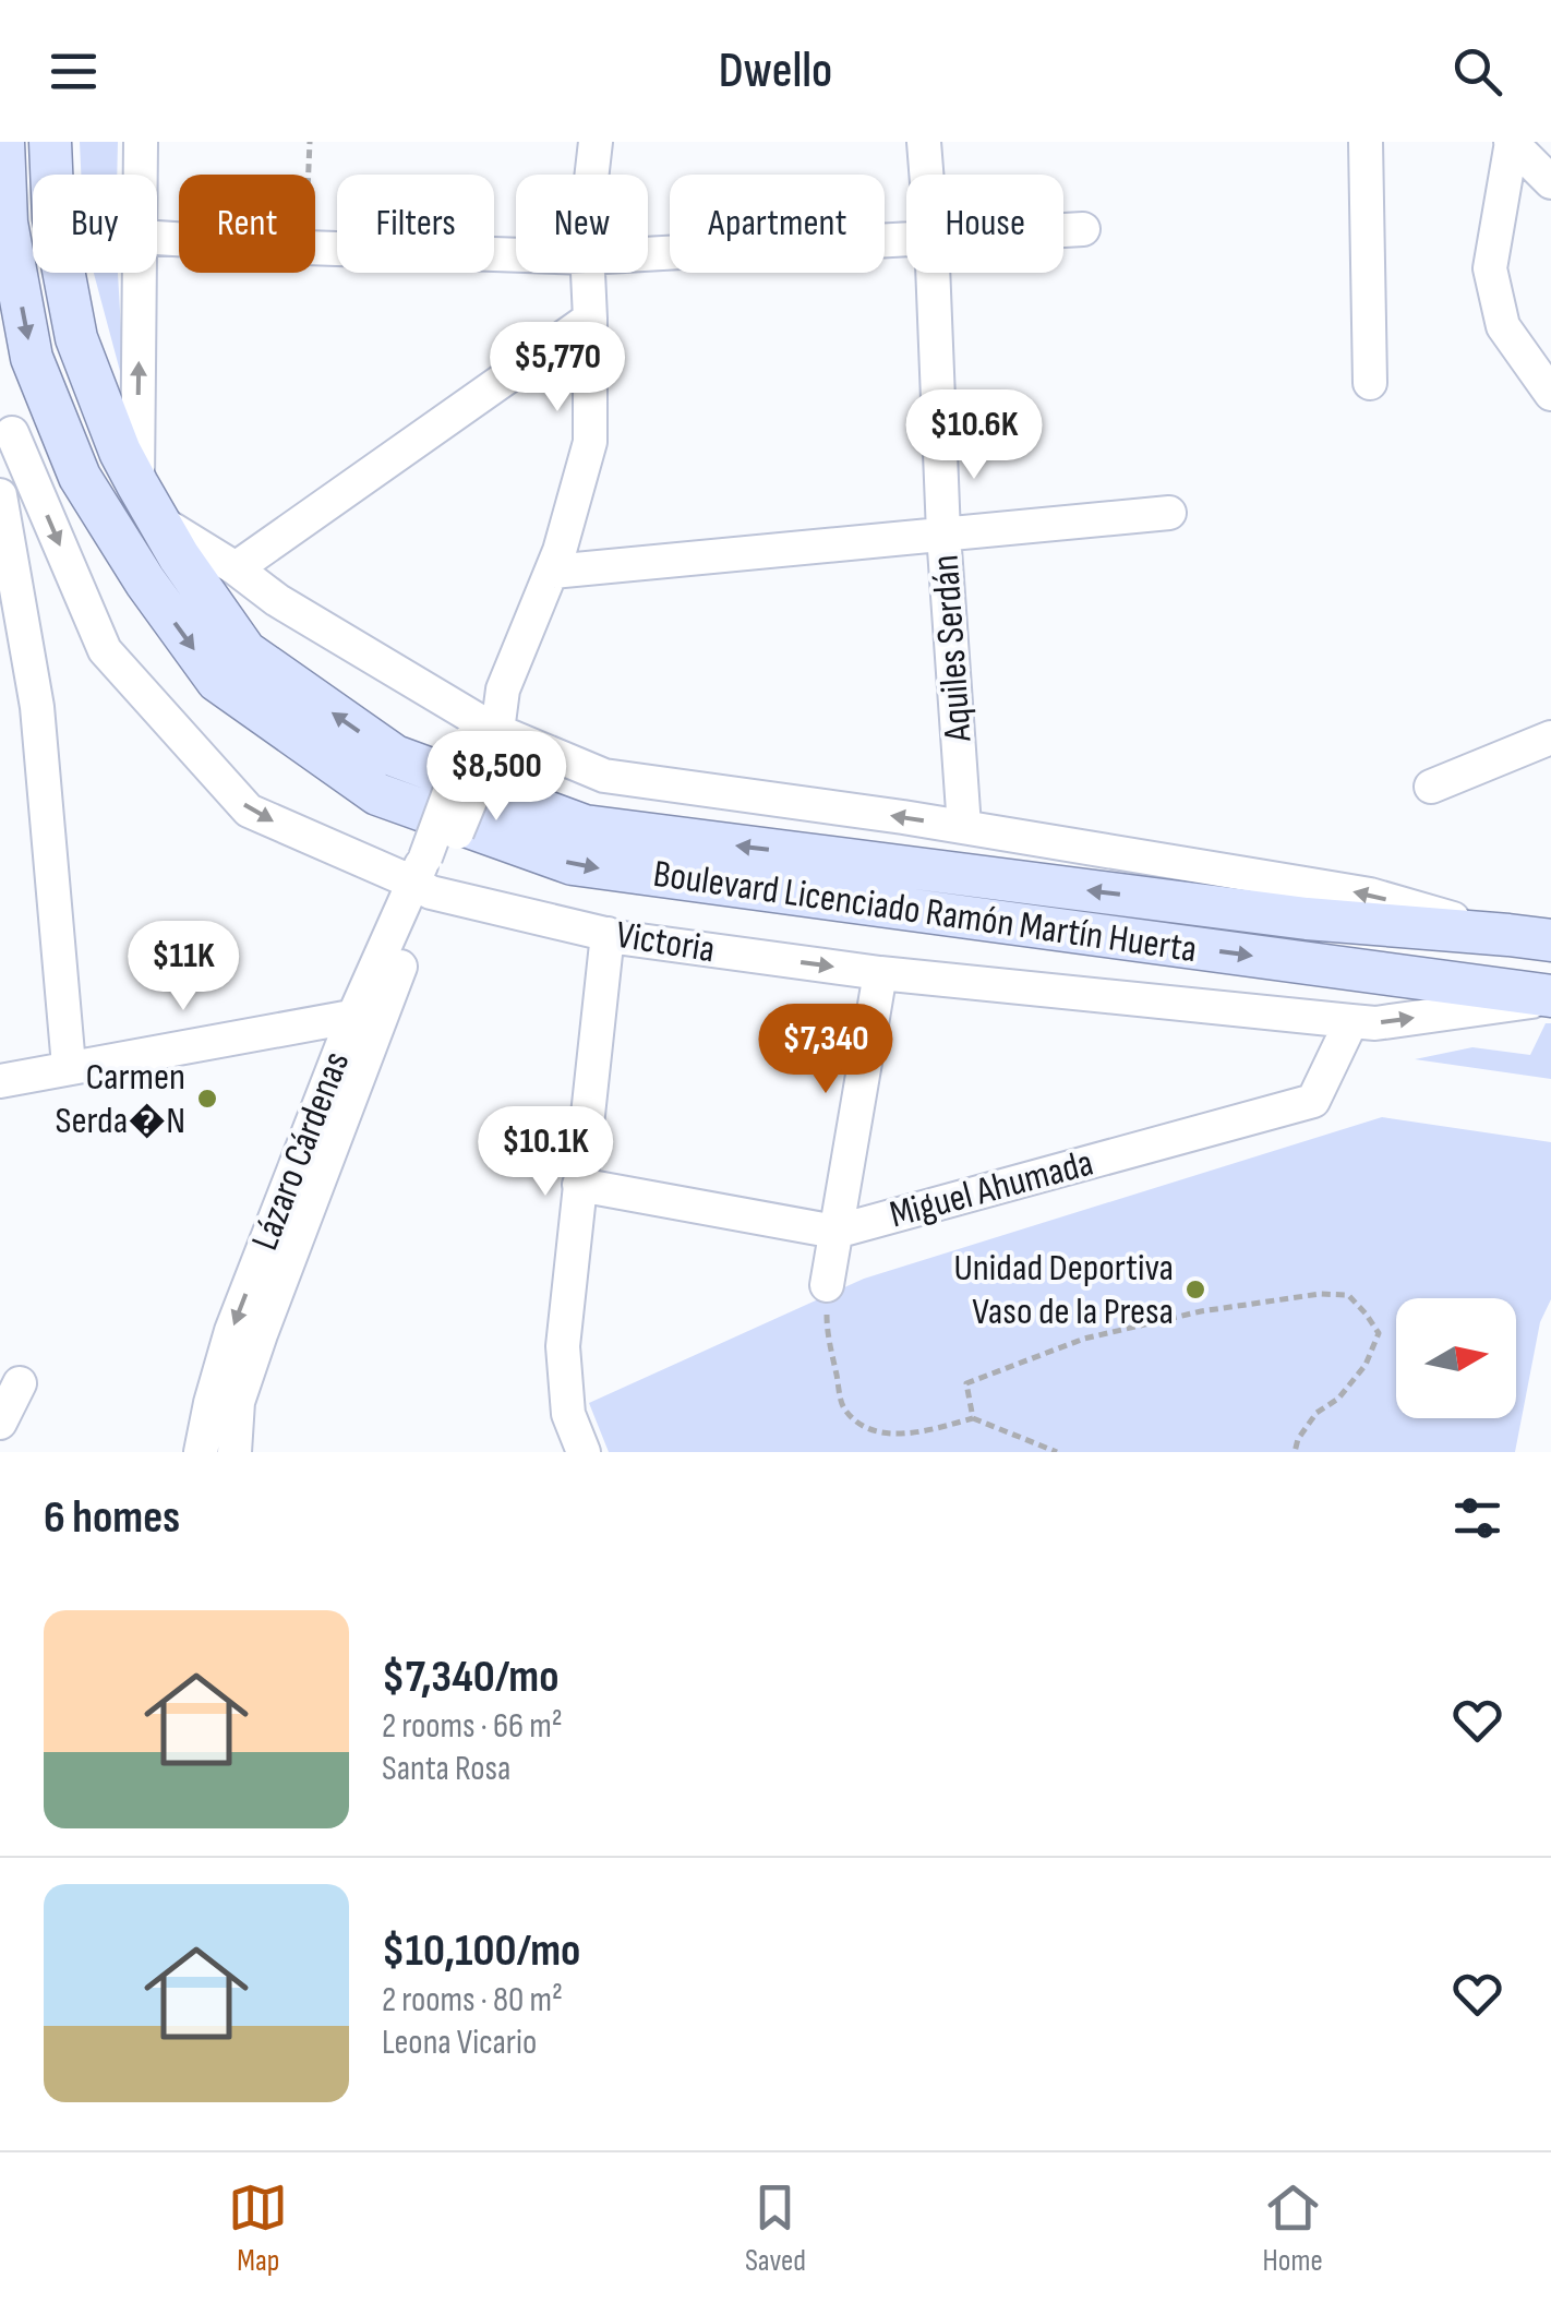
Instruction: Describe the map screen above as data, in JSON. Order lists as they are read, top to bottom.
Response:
{
  "streets": {
    "main road": ["Boulevard Licenciado Ramón Martín Huerta"],
    "street": [
      "Aquiles Serdán",
      "Victoria",
      "Lázaro Cárdenas",
      "Miguel Ahumada"
    ]
  },
  "crossings": [
    ["Boulevard Licenciado Ramón Martín Huerta", "Victoria"],
    ["Victoria", "Lázaro Cárdenas"],
    ["Victoria", "Miguel Ahumada"]
  ],
  "places": ["Carmen Serda�N", "Unidad Deportiva Vaso de la Presa"],
  "north": "right",
  "page": {
    "header": "Dwello",
    "chip": [
      "Buy",
      "Rent",
      "Filters",
      "New",
      "Apartment",
      "House"
    ],
    "price": [
      "$5,770",
      "$10.6K",
      "$8,500",
      "$11K",
      "$7,340",
      "$10.1K"
    ],
    "heading": "6 homes",
    "list": [
      {
        "name": "$7,340/mo",
        "note": "2 rooms · 66 m² · Santa Rosa"
      },
      {
        "name": "$10,100/mo",
        "note": "2 rooms · 80 m² · Leona Vicario"
      }
    ],
    "tabs": ["Map", "Saved", "Home"]
  }
}
